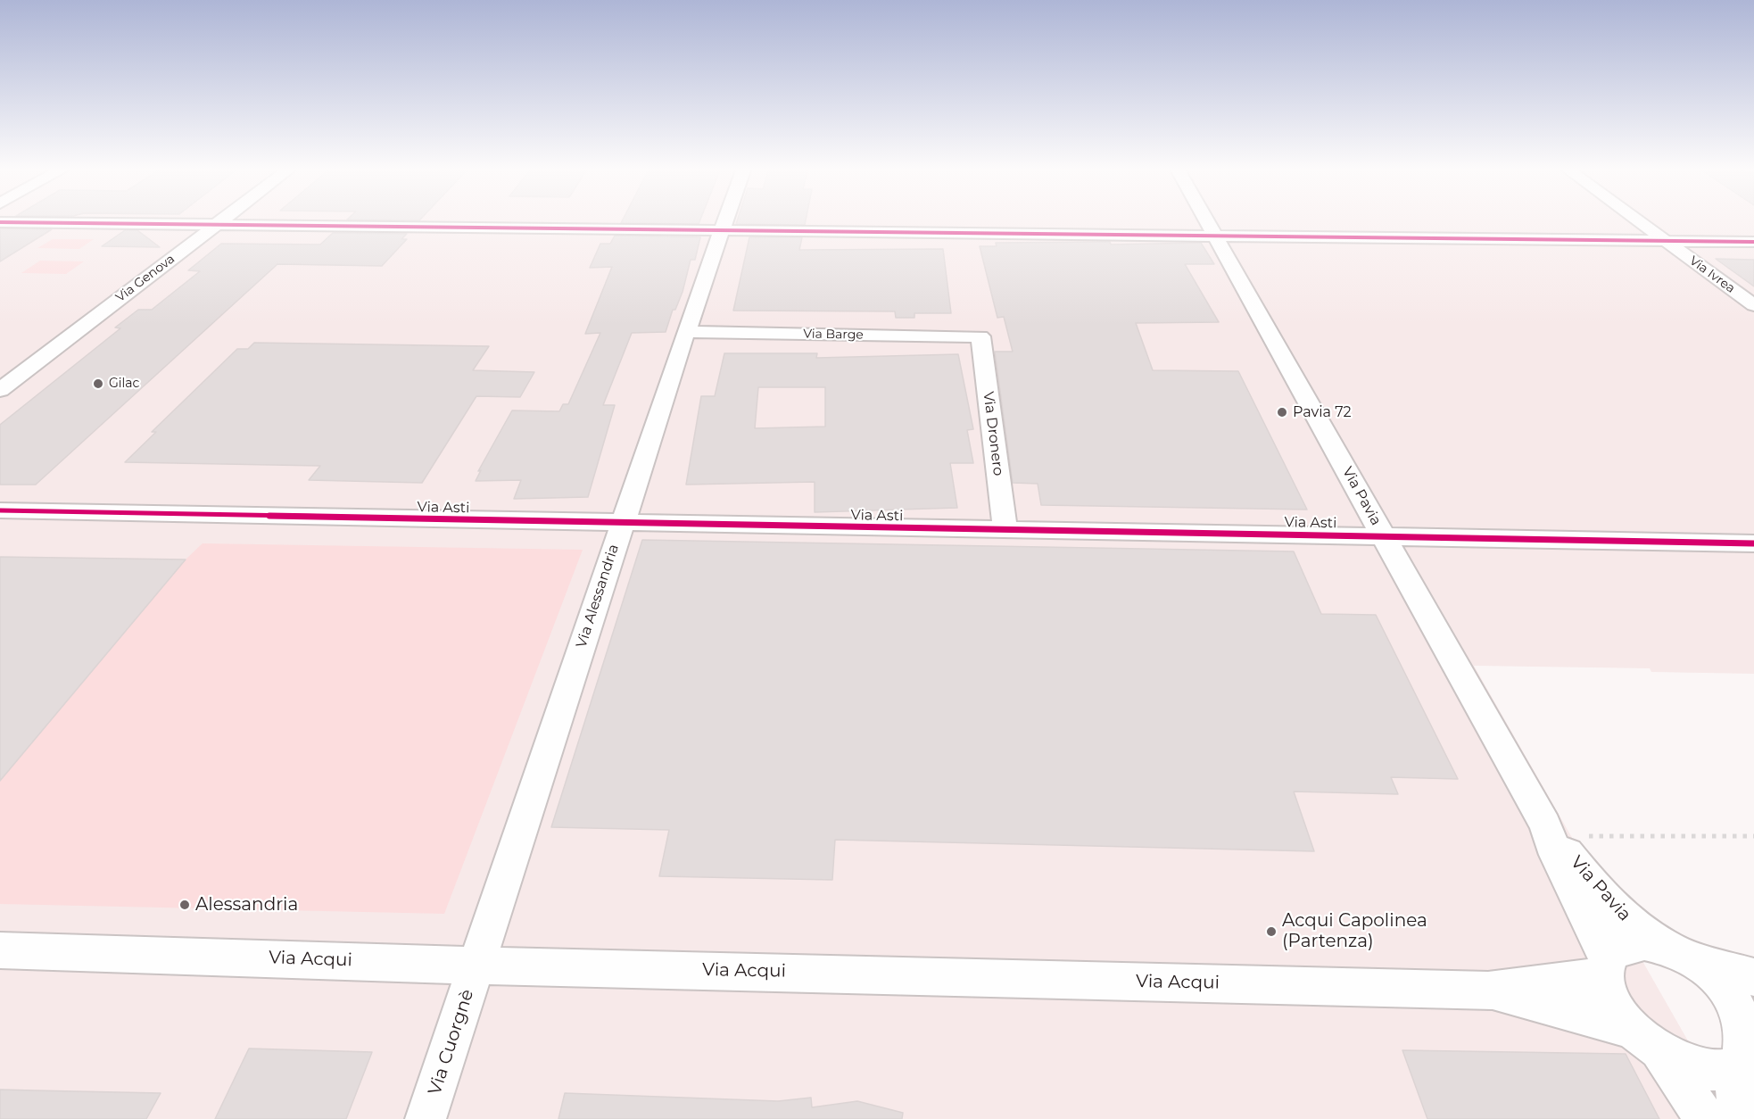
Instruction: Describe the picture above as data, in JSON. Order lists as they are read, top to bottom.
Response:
{
  "streets": {
    "street": [
      "Via Ivrea",
      "Via Genova",
      "Via Barge",
      "Via Dronero",
      "Via Pavia",
      "Via Asti",
      "Via Alessandria",
      "Via Acqui",
      "Via Cuorgnè"
    ]
  },
  "crossings": [
    ["Via Barge", "Via Dronero"],
    ["Via Barge", "Via Alessandria"],
    ["Via Dronero", "Via Asti"],
    ["Via Pavia", "Via Asti"],
    ["Via Pavia", "Via Acqui"],
    ["Via Asti", "Via Alessandria"],
    ["Via Alessandria", "Via Acqui"],
    ["Via Alessandria", "Via Cuorgnè"],
    ["Via Acqui", "Via Cuorgnè"]
  ],
  "places": [
    "Gilac",
    "Pavia 72",
    "Alessandria",
    "Acqui Capolinea (Partenza)"
  ]
}
